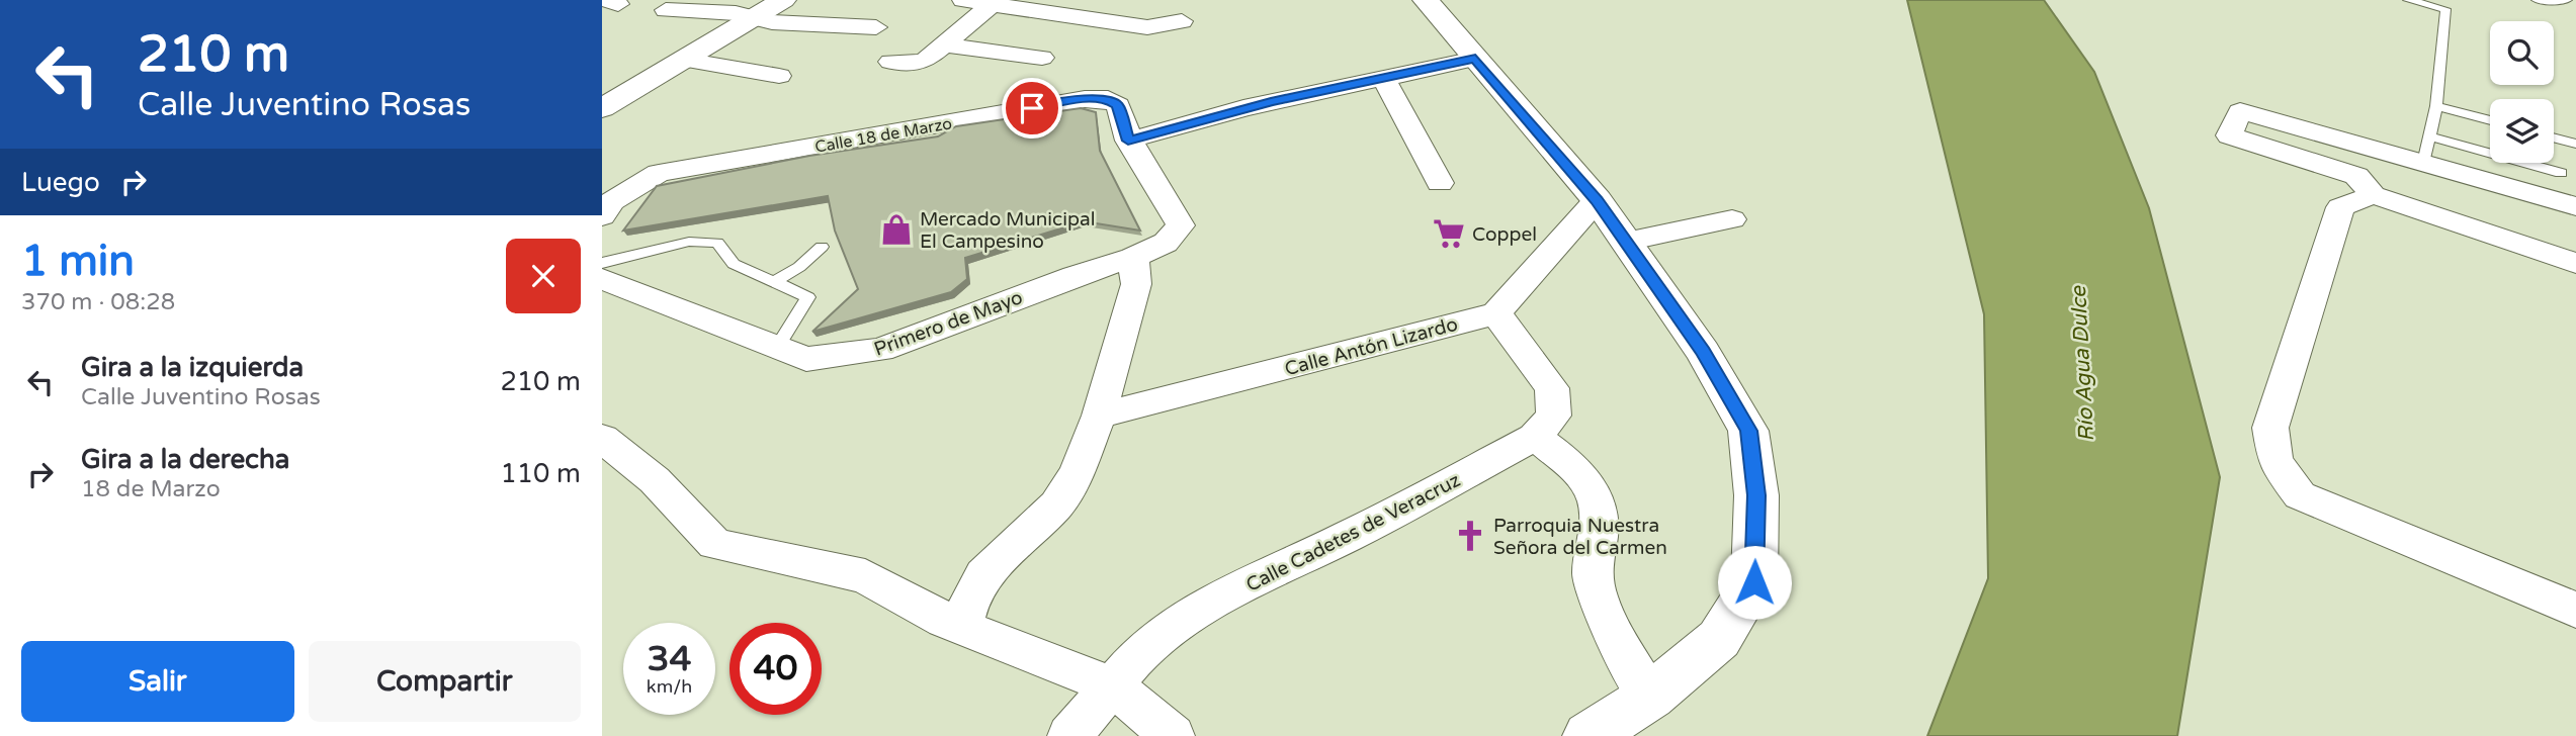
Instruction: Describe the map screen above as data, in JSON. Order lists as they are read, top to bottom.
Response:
{
  "streets": {
    "street": [
      "Calle 18 de Marzo",
      "Primero de Mayo",
      "Calle Antón Lizardo",
      "Calle Cadetes de Veracruz"
    ]
  },
  "crossings": [
    ["Calle 18 de Marzo", "Primero de Mayo"],
    ["Calle Antón Lizardo", "Calle Cadetes de Veracruz"]
  ],
  "water": ["Río Agua Dulce"],
  "places": {
    "shop": ["Mercado Municipal El Campesino"],
    "supermarket": ["Coppel"],
    "church": ["Parroquia Nuestra Señora del Carmen"]
  },
  "page": {
    "turn": ["210 m", "Calle Juventino Rosas"],
    "then": "Luego",
    "heading": ["1 min", "370 m · 08:28"],
    "list": [
      {
        "name": "Gira a la izquierda",
        "note": "Calle Juventino Rosas",
        "value": "210 m"
      },
      {
        "name": "Gira a la derecha",
        "note": "18 de Marzo",
        "value": "110 m"
      }
    ],
    "speed": "34 km/h",
    "limit": "40",
    "buttons": ["Salir", "Compartir"]
  }
}
